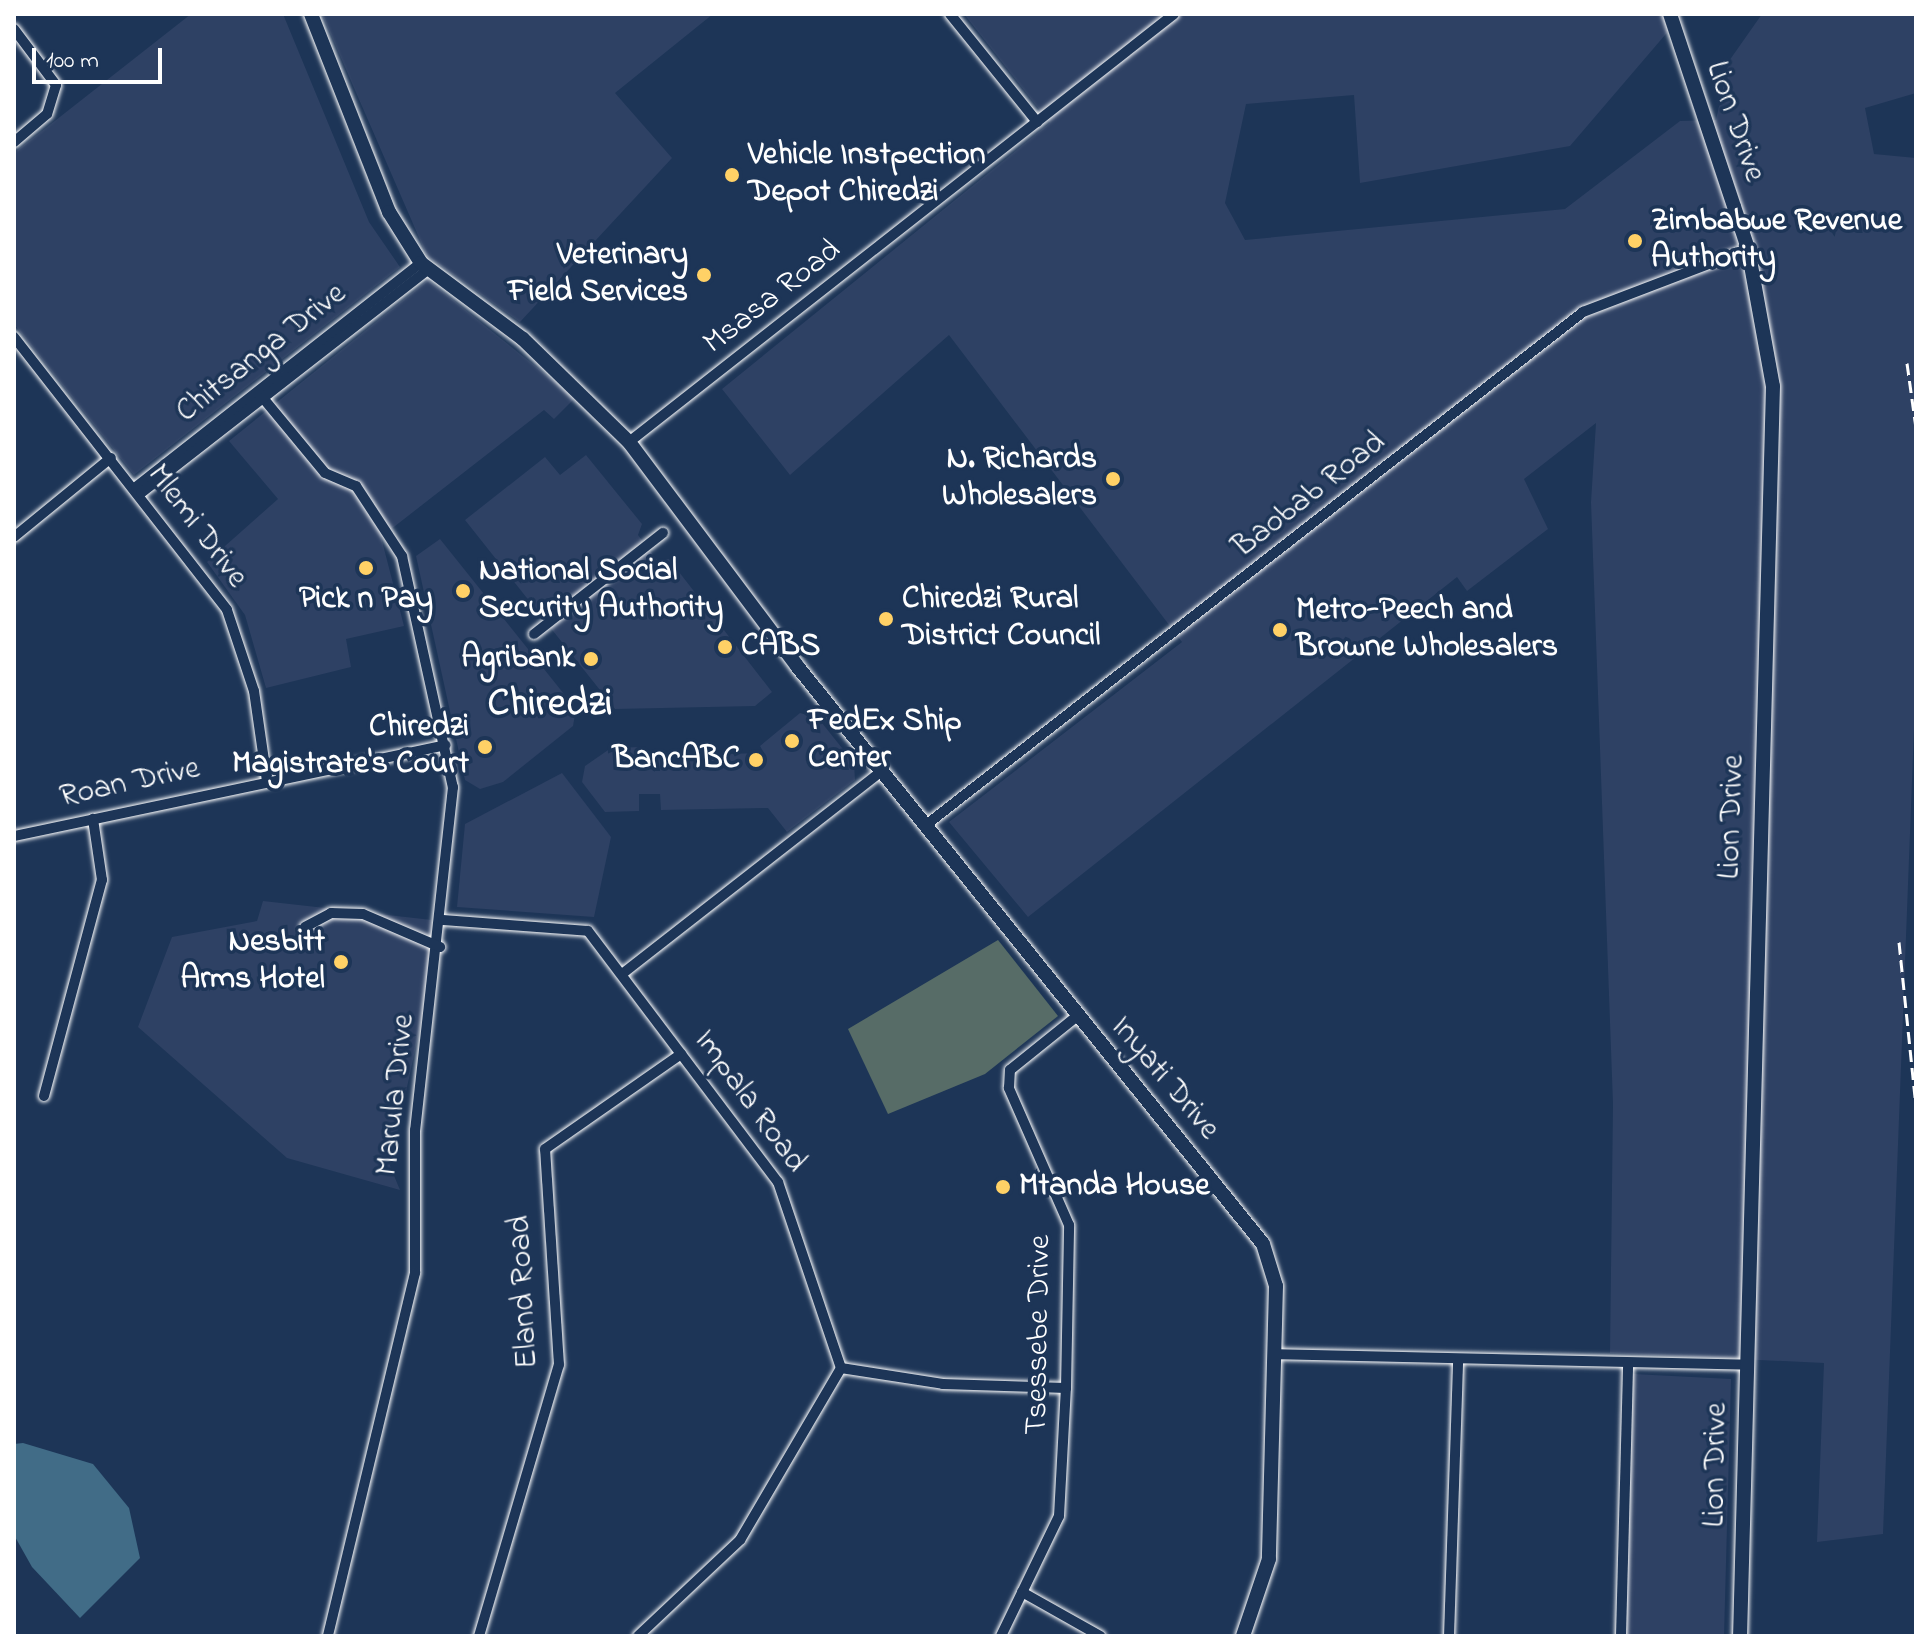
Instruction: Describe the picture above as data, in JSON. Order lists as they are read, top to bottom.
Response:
{
  "streets": {
    "street": [
      "Lion Drive",
      "Msasa Road",
      "Chitsanga Drive",
      "Baobab Road",
      "Mlemi Drive",
      "Roan Drive",
      "Inyati Drive",
      "Marula Drive",
      "Impala Road",
      "Eland Road",
      "Tsessebe Drive"
    ]
  },
  "crossings": [
    ["Lion Drive", "Baobab Road"],
    ["Msasa Road", "Inyati Drive"],
    ["Chitsanga Drive", "Mlemi Drive"],
    ["Chitsanga Drive", "Inyati Drive"],
    ["Baobab Road", "Inyati Drive"],
    ["Mlemi Drive", "Roan Drive"],
    ["Roan Drive", "Marula Drive"],
    ["Inyati Drive", "Tsessebe Drive"],
    ["Marula Drive", "Impala Road"],
    ["Impala Road", "Eland Road"]
  ],
  "districts": ["Chiredzi"],
  "places": [
    "Vehicle Instpection Depot Chiredzi",
    "Zimbabwe Revenue Authority",
    "Veterinary Field Services",
    "N. Richards Wholesalers",
    "Pick n Pay",
    "National Social Security Authority",
    "Chiredzi Rural District Council",
    "Metro-Peech and Browne Wholesalers",
    "CABS",
    "Agribank",
    "FedEx Ship Center",
    "Chiredzi Magistrate's Court",
    "BancABC",
    "Nesbitt Arms Hotel",
    "Mtanda House"
  ],
  "scale_bar": "100 m"
}
